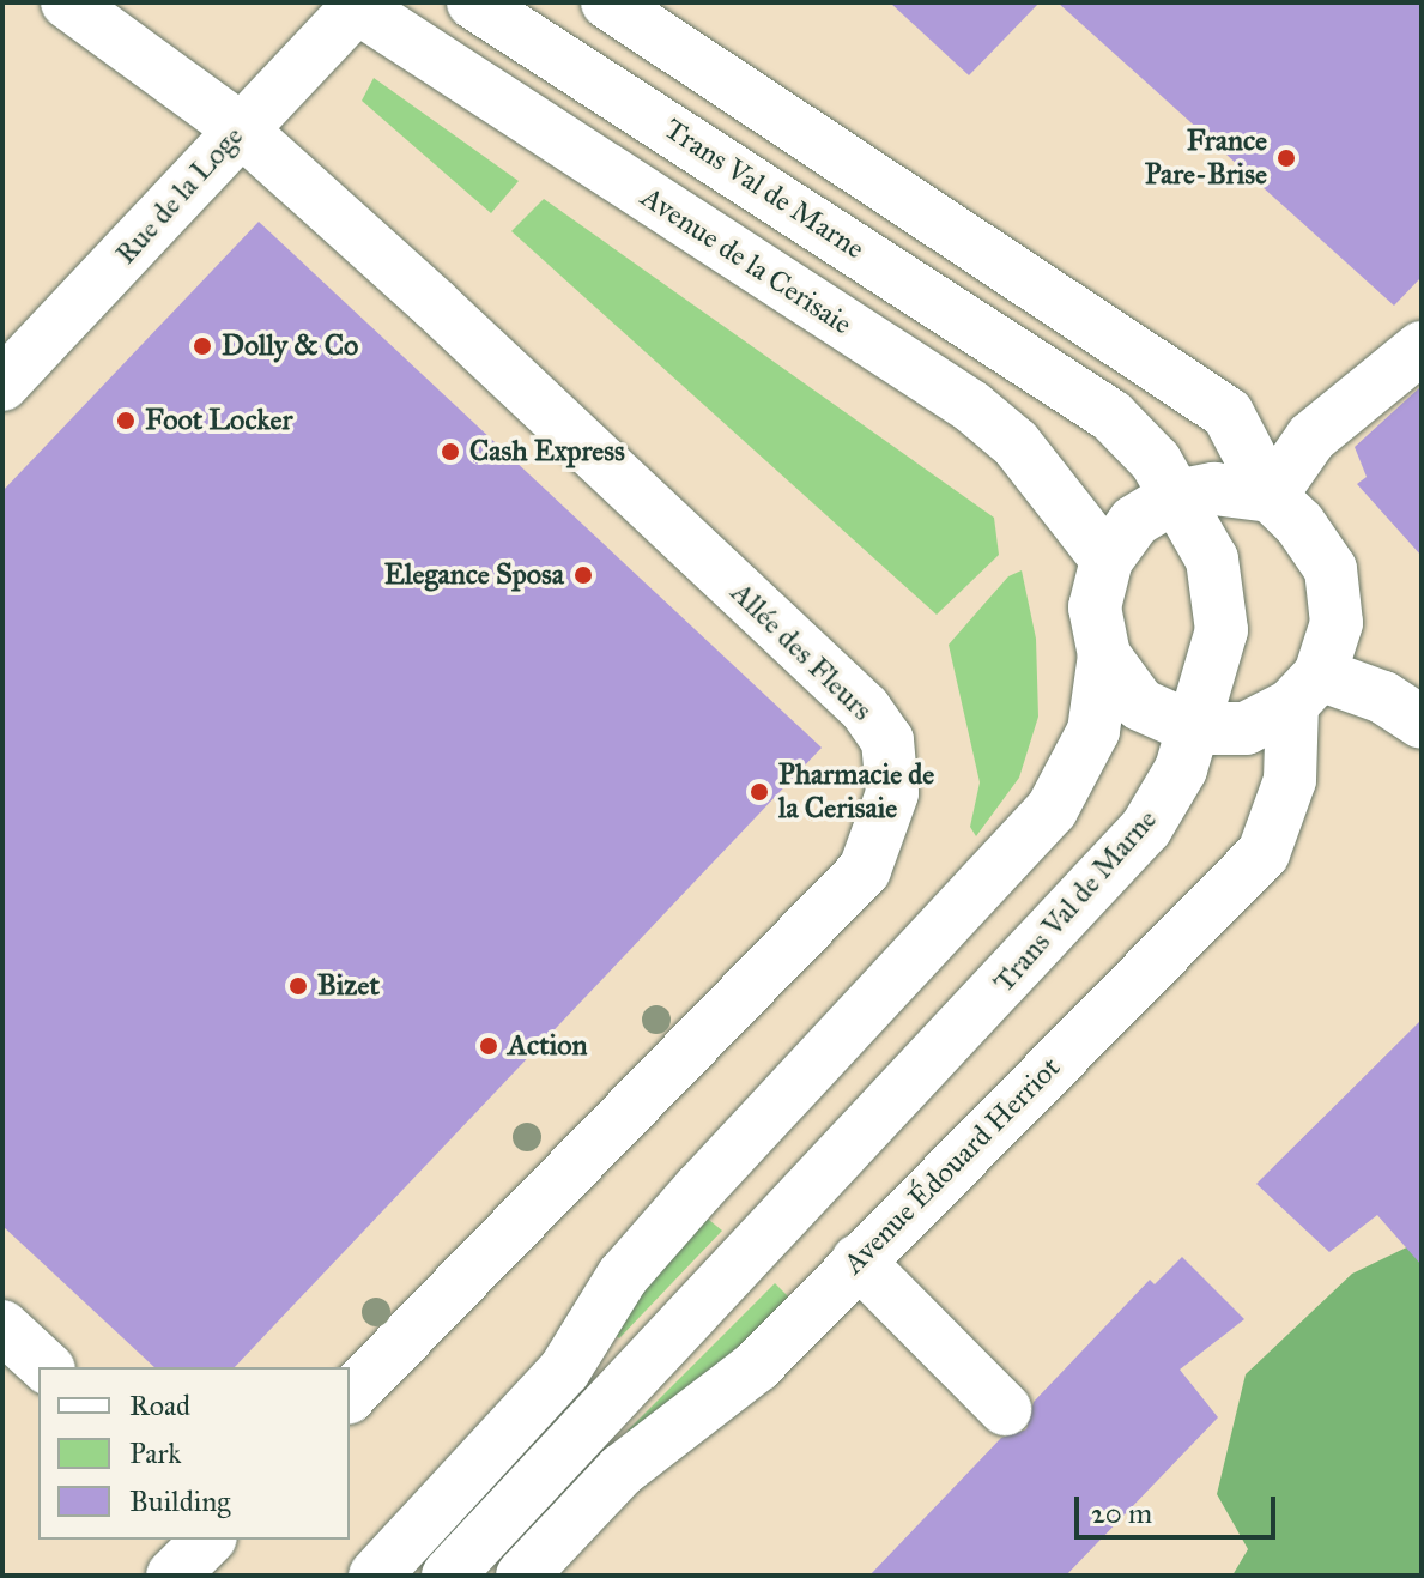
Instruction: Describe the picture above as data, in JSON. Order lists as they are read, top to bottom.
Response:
{
  "streets": {
    "street": [
      "Trans Val de Marne",
      "Rue de la Loge",
      "Avenue de la Cerisaie",
      "Allée des Fleurs",
      "Avenue Édouard Herriot"
    ]
  },
  "crossings": [
    ["Rue de la Loge", "Avenue de la Cerisaie"],
    ["Rue de la Loge", "Allée des Fleurs"]
  ],
  "places": [
    "France Pare-Brise",
    "Dolly & Co",
    "Foot Locker",
    "Cash Express",
    "Elegance Sposa",
    "Pharmacie de la Cerisaie",
    "Bizet",
    "Action"
  ],
  "legend": ["Road", "Park", "Building"],
  "scale_bar": "20 m"
}
